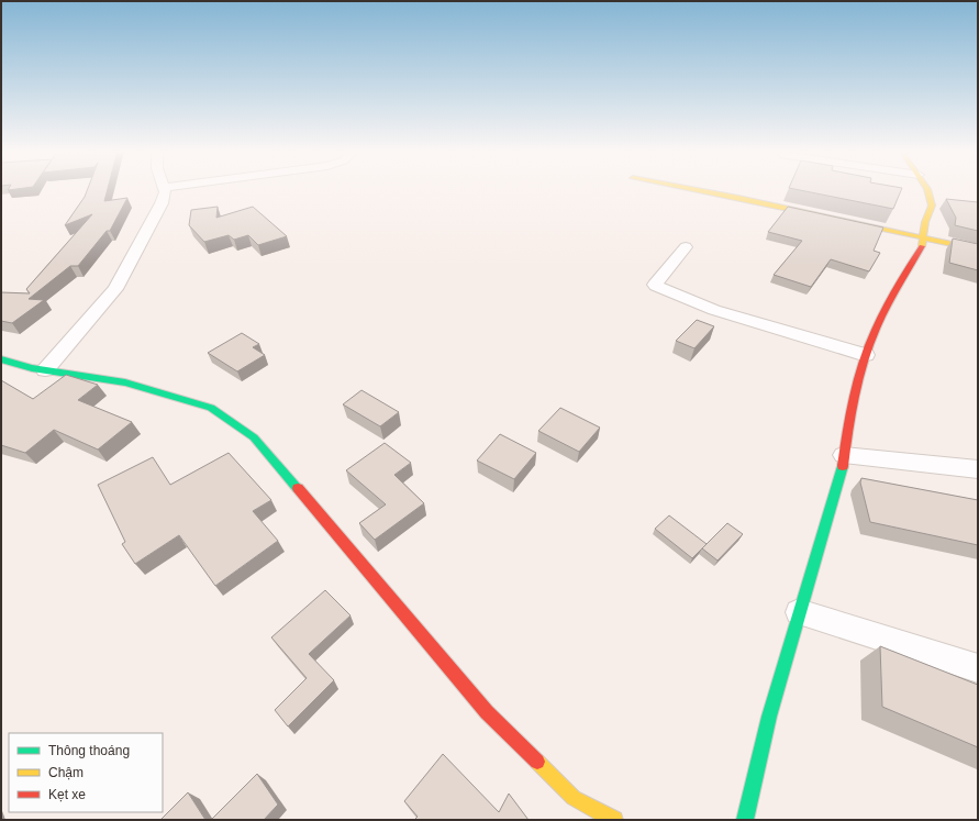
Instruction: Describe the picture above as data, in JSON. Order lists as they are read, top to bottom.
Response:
{
  "legend": ["Thông thoáng", "Chậm", "Kẹt xe"]
}
